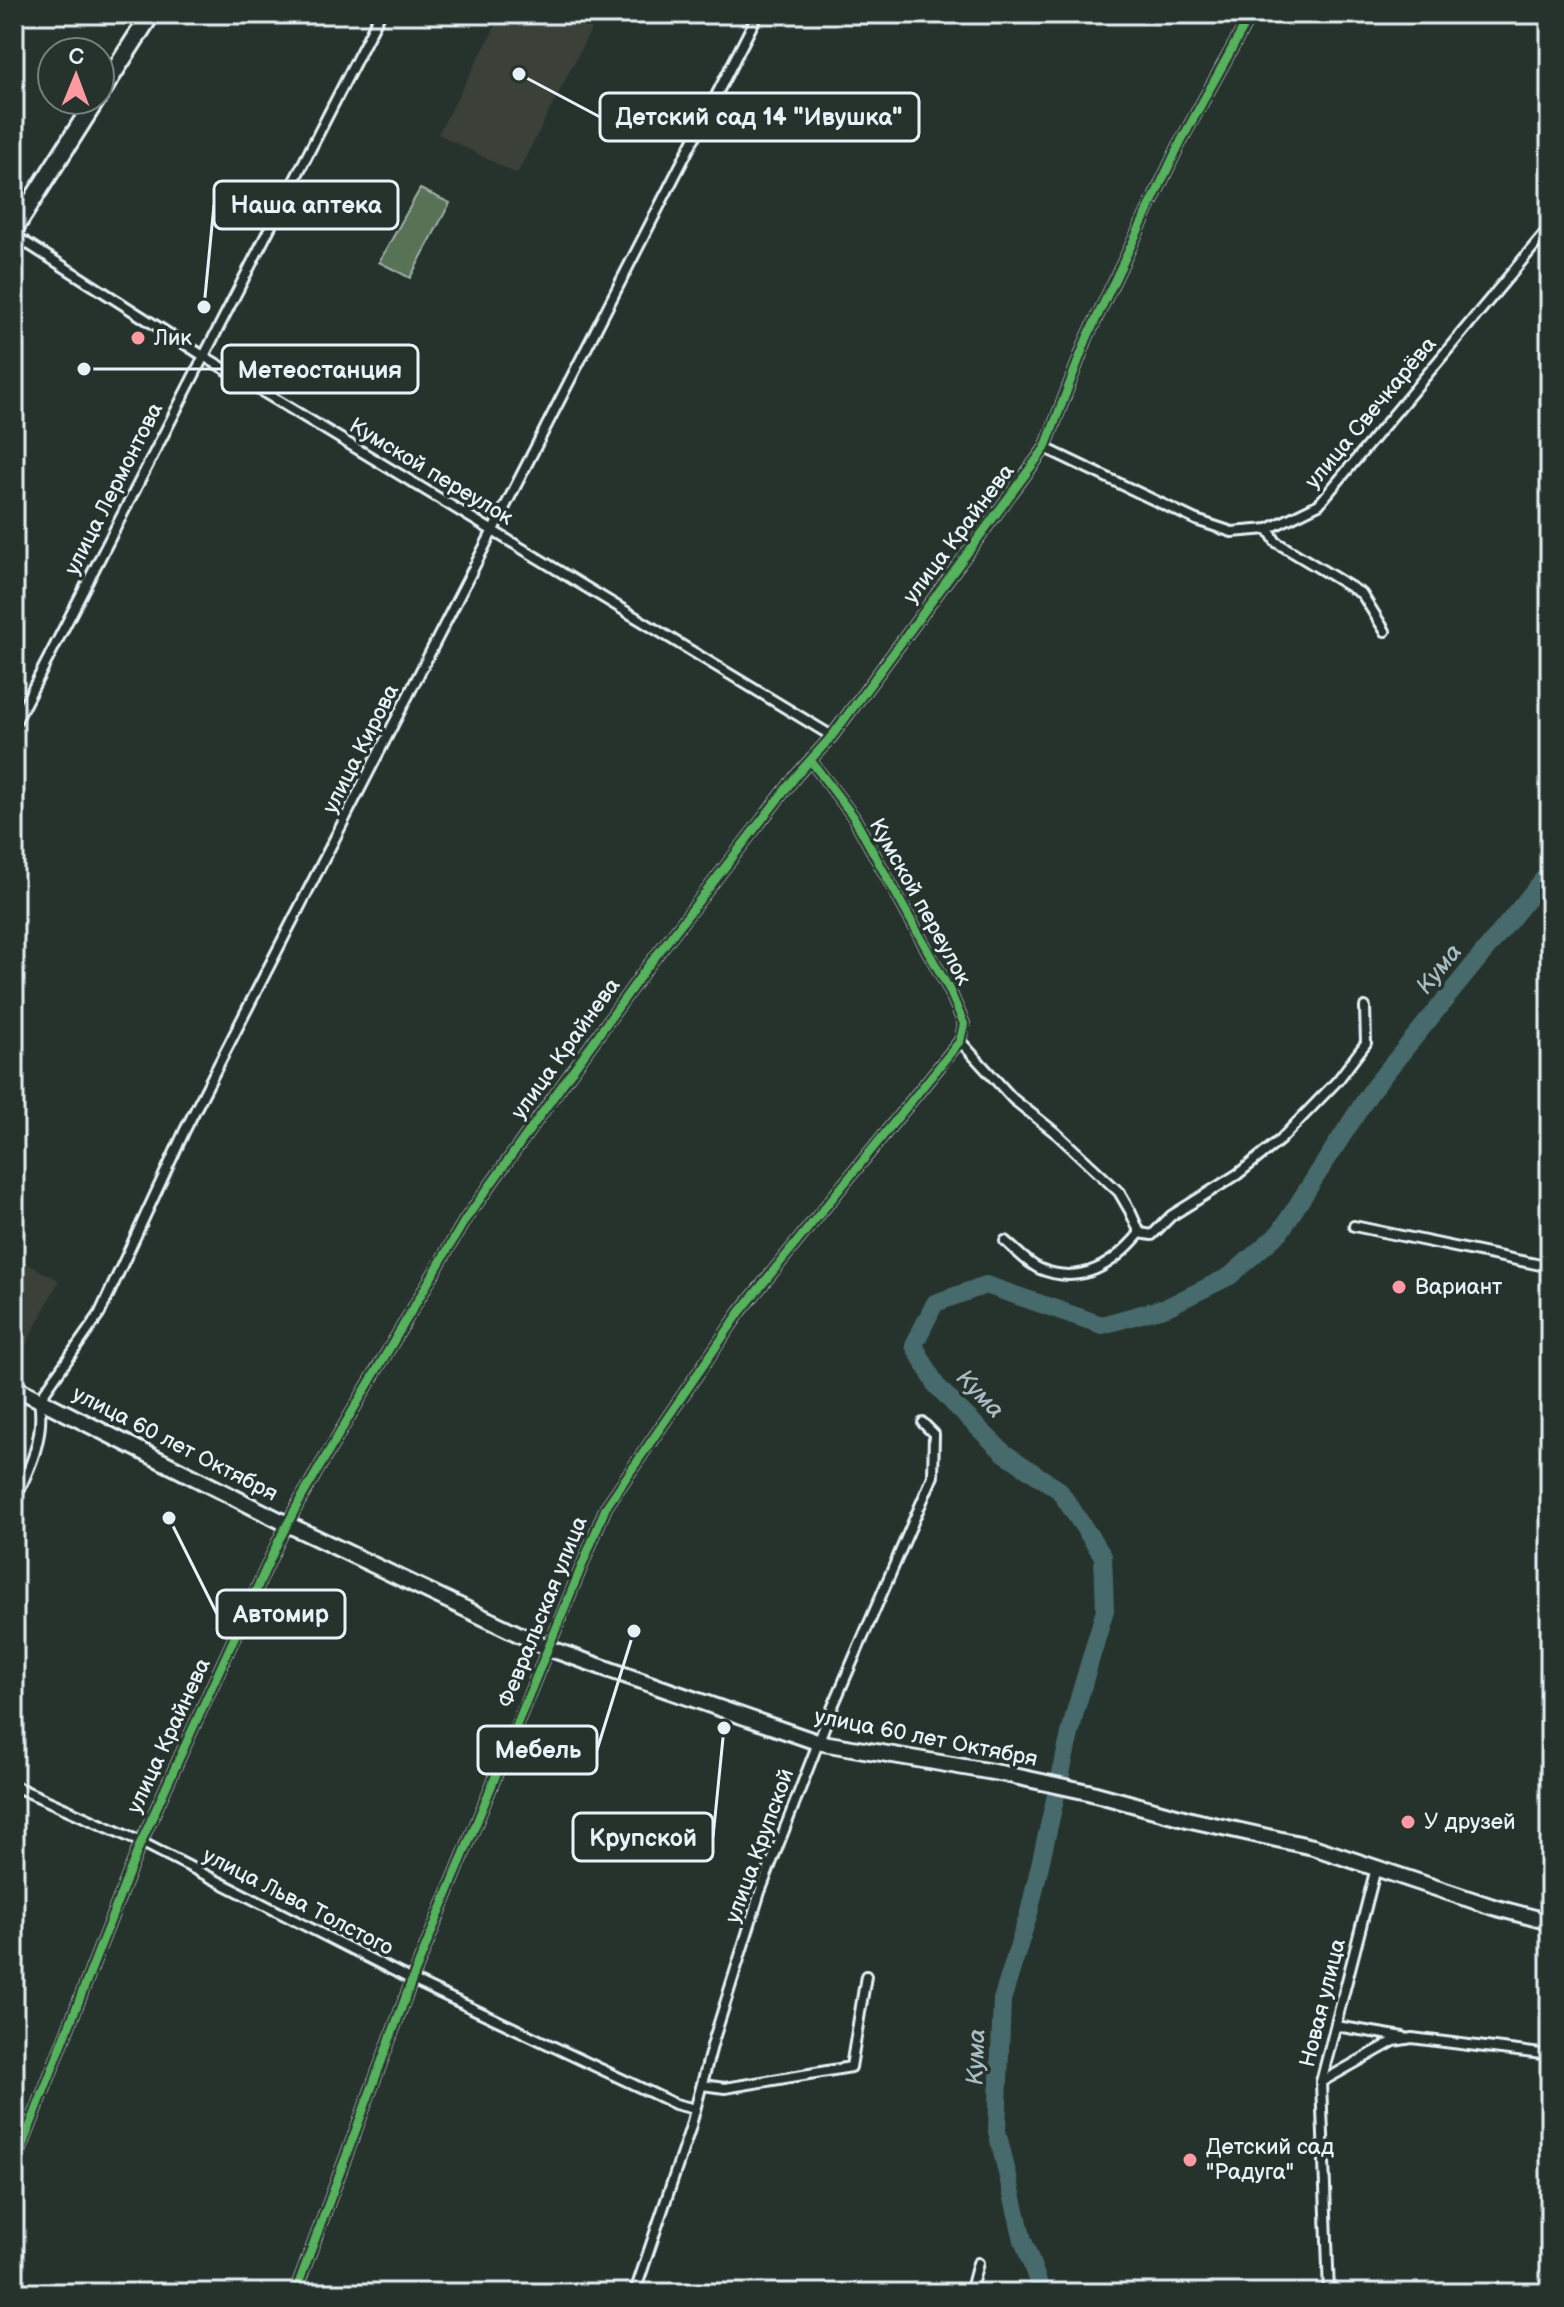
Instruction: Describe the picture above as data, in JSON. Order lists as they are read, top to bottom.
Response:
{
  "streets": {
    "main road": ["улица 60 лет Октября"],
    "street": [
      "улица Свечкарёва",
      "Кумской переулок",
      "улица Лермонтова",
      "улица Крайнева",
      "улица Кирова",
      "Февральская улица",
      "улица Крупской",
      "улица Льва Толстого",
      "Новая улица"
    ]
  },
  "crossings": [
    ["улица Свечкарёва", "улица Крайнева"],
    ["Кумской переулок", "улица Лермонтова"],
    ["Кумской переулок", "улица Крайнева"],
    ["Кумской переулок", "улица Кирова"],
    ["Кумской переулок", "Февральская улица"],
    ["улица Крайнева", "улица 60 лет Октября"],
    ["улица Крайнева", "улица Льва Толстого"],
    ["улица Кирова", "улица 60 лет Октября"],
    ["улица 60 лет Октября", "Февральская улица"],
    ["улица 60 лет Октября", "улица Крупской"],
    ["улица 60 лет Октября", "Новая улица"],
    ["Февральская улица", "улица Льва Толстого"],
    ["улица Крупской", "улица Льва Толстого"]
  ],
  "water": ["Кума"],
  "places": [
    "Детский сад 14 \"Ивушка\"",
    "Наша аптека",
    "Лик",
    "Метеостанция",
    "Вариант",
    "Автомир",
    "Мебель",
    "Крупской",
    "У друзей",
    "Детский сад \"Радуга\""
  ],
  "north": "top"
}
